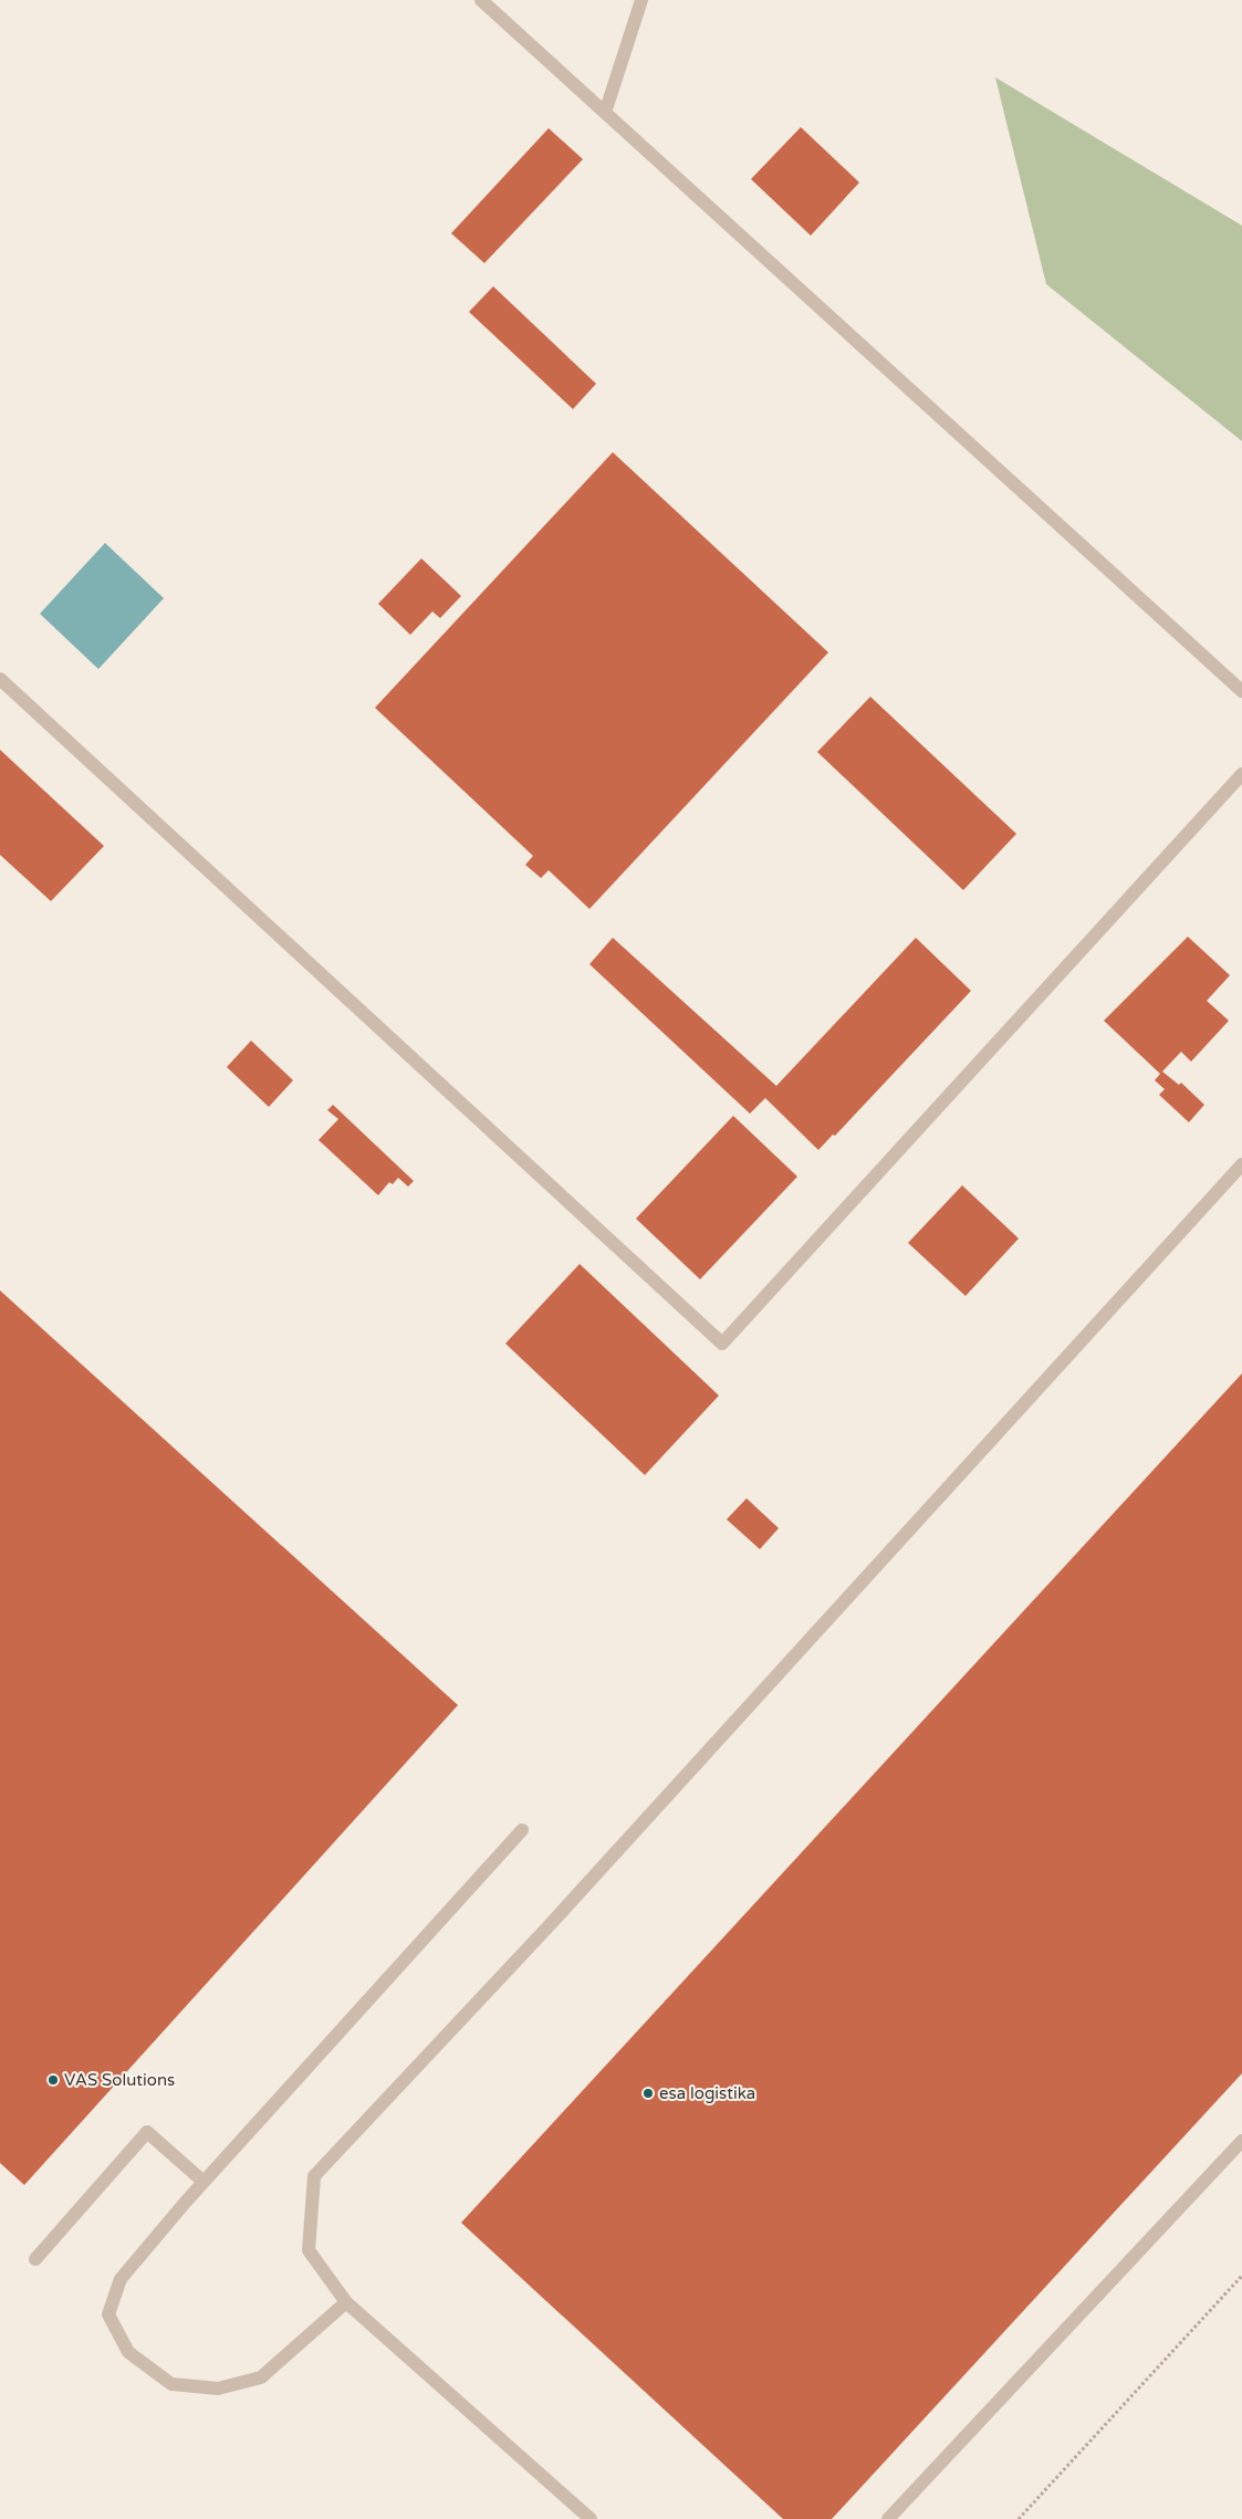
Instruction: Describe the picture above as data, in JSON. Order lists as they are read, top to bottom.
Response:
{
  "places": ["VAS Solutions", "esa logistika"]
}
